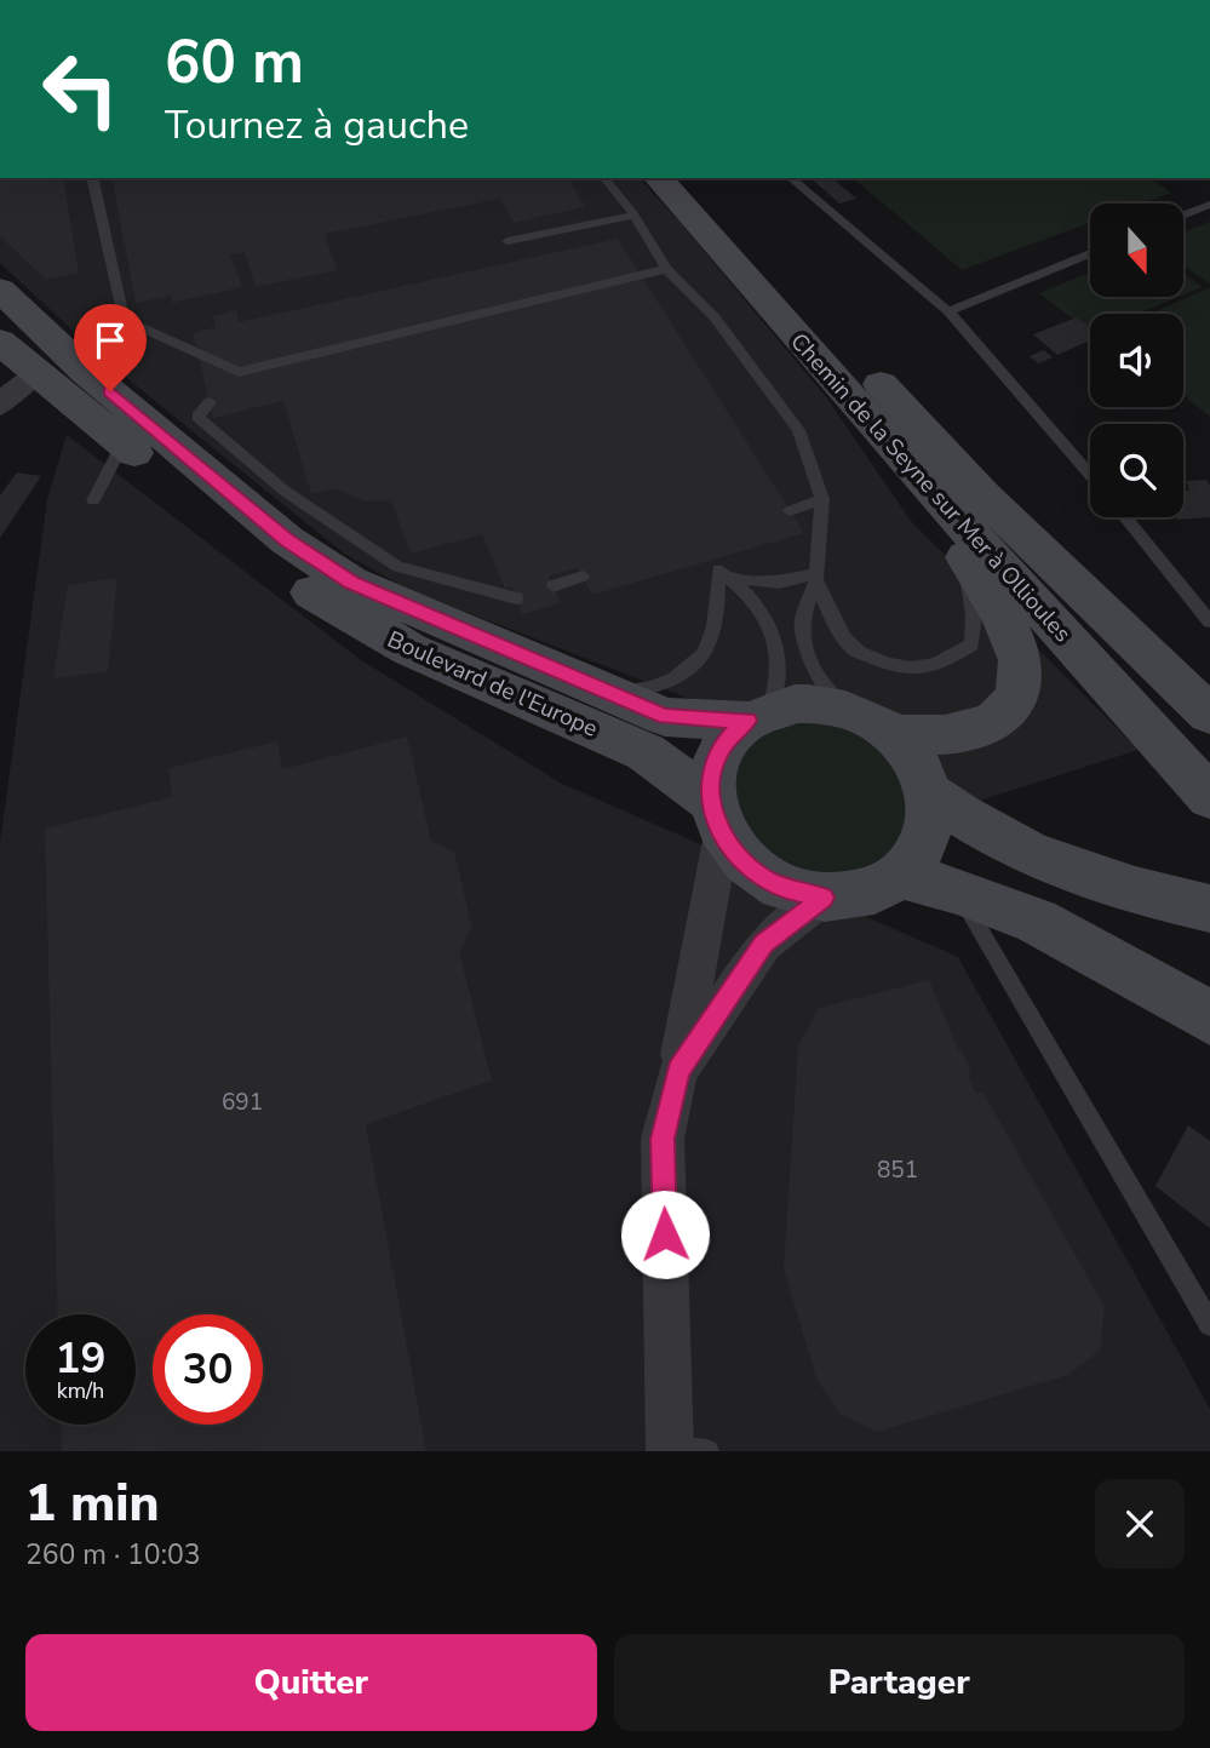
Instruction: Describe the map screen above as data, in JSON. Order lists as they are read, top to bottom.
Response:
{
  "streets": {
    "street": ["Chemin de la Seyne sur Mer à Ollioules", "Boulevard de l'Europe"]
  },
  "house_numbers": ["691", "851"],
  "north": "bottom",
  "page": {
    "turn": ["60 m", "Tournez à gauche"],
    "speed": "19 km/h",
    "limit": "30",
    "heading": ["1 min", "260 m · 10:03"],
    "buttons": ["Quitter", "Partager"]
  }
}
